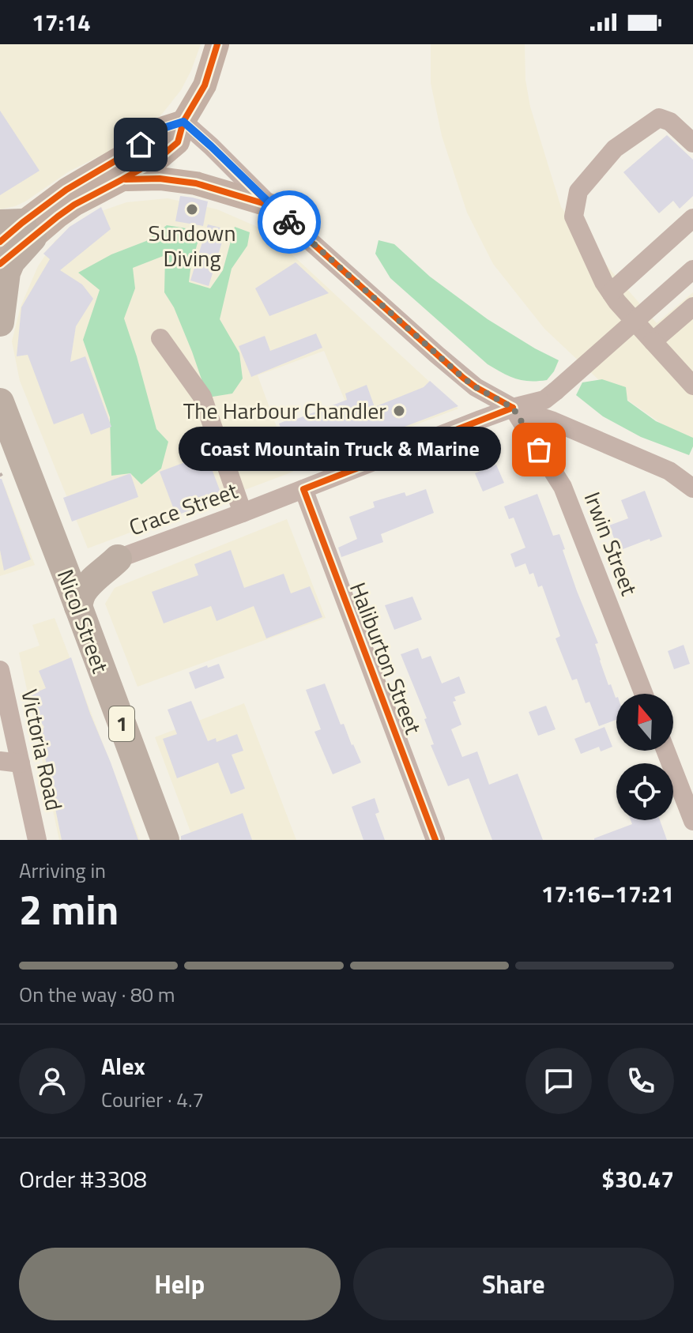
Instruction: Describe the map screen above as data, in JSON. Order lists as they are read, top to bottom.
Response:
{
  "streets": {
    "highway": ["Nicol Street", "1"],
    "street": [
      "Crace Street",
      "Irwin Street",
      "Haliburton Street",
      "Victoria Road"
    ]
  },
  "crossings": [
    ["Crace Street", "Irwin Street"],
    ["Crace Street", "Haliburton Street"]
  ],
  "places": ["Sundown Diving", "The Harbour Chandler", "Coast Mountain Truck & Marine"],
  "north": "top",
  "page": {
    "status": "17:14",
    "bubble": "Coast Mountain Truck & Marine",
    "heading": ["2 min", "Arriving in", "17:16–17:21"],
    "panel": [
      "Alex",
      "Courier · 4.7",
      "Order #3308",
      "$30.47"
    ],
    "bar": "On the way · 80 m",
    "buttons": ["Help", "Share"]
  }
}
